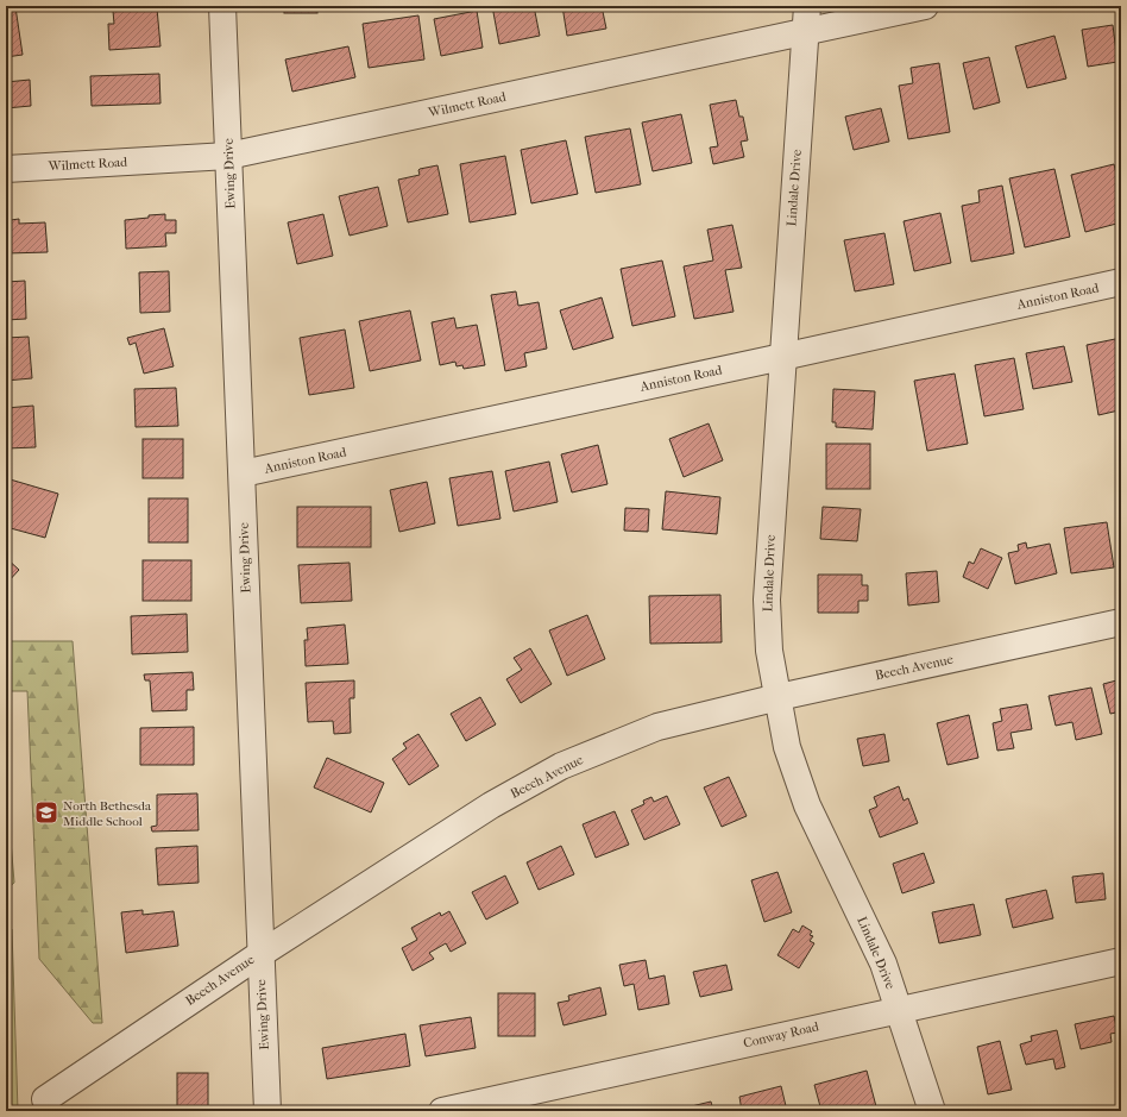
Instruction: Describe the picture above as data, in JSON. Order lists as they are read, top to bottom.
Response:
{
  "streets": {
    "street": [
      "Wilmett Road",
      "Ewing Drive",
      "Lindale Drive",
      "Anniston Road",
      "Beech Avenue",
      "Conway Road"
    ]
  },
  "crossings": [
    ["Wilmett Road", "Ewing Drive"],
    ["Wilmett Road", "Lindale Drive"],
    ["Ewing Drive", "Anniston Road"],
    ["Ewing Drive", "Beech Avenue"],
    ["Lindale Drive", "Anniston Road"],
    ["Lindale Drive", "Beech Avenue"],
    ["Lindale Drive", "Conway Road"]
  ],
  "places": {
    "school or university": ["North Bethesda Middle School"]
  }
}
